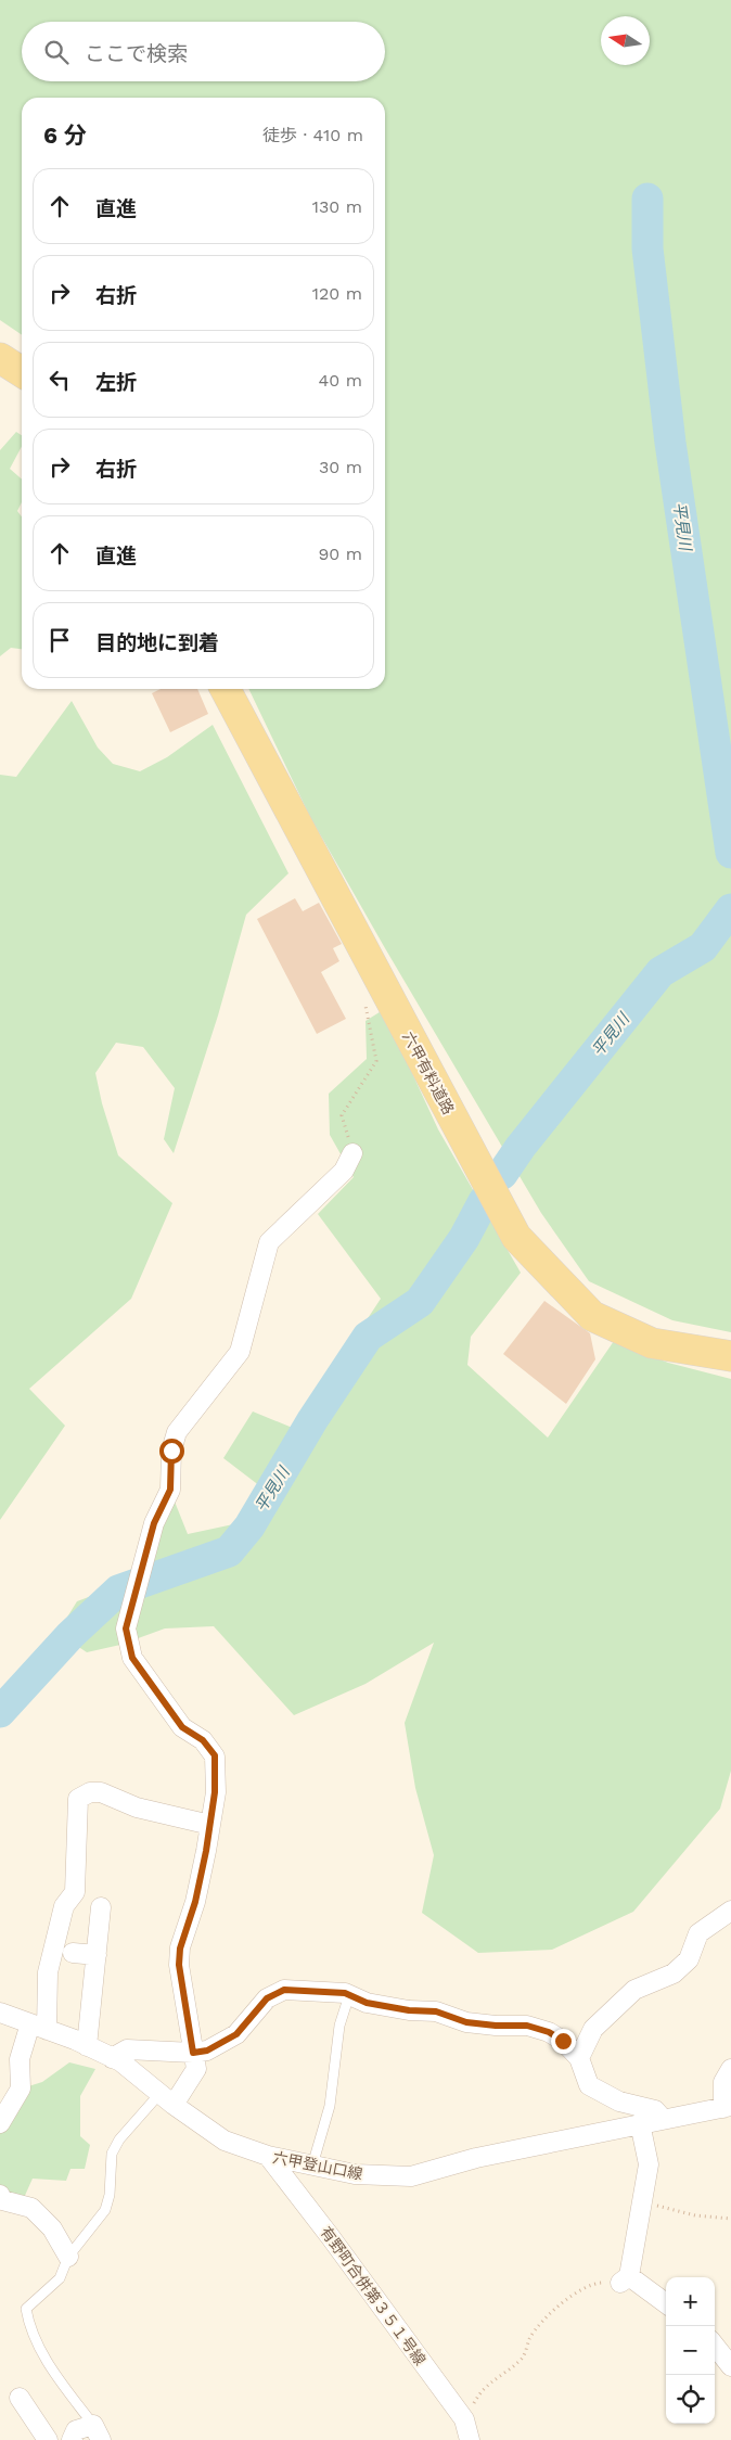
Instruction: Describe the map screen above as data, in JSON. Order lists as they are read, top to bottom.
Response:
{
  "streets": {
    "main road": ["六甲有料道路"],
    "street": ["六甲登山口線", "有野町合併第３５１号線"]
  },
  "crossings": [
    ["六甲登山口線", "有野町合併第３５１号線"]
  ],
  "water": ["平見川"],
  "north": "left",
  "page": {
    "search": "ここで検索",
    "heading": ["6 分", "徒歩 · 410 m"],
    "list": [
      ["直進", "130 m"],
      ["右折", "120 m"],
      ["左折", "40 m"],
      ["右折", "30 m"],
      ["直進", "90 m"],
      "目的地に到着"
    ],
    "map_buttons": ["+", "−"]
  }
}
